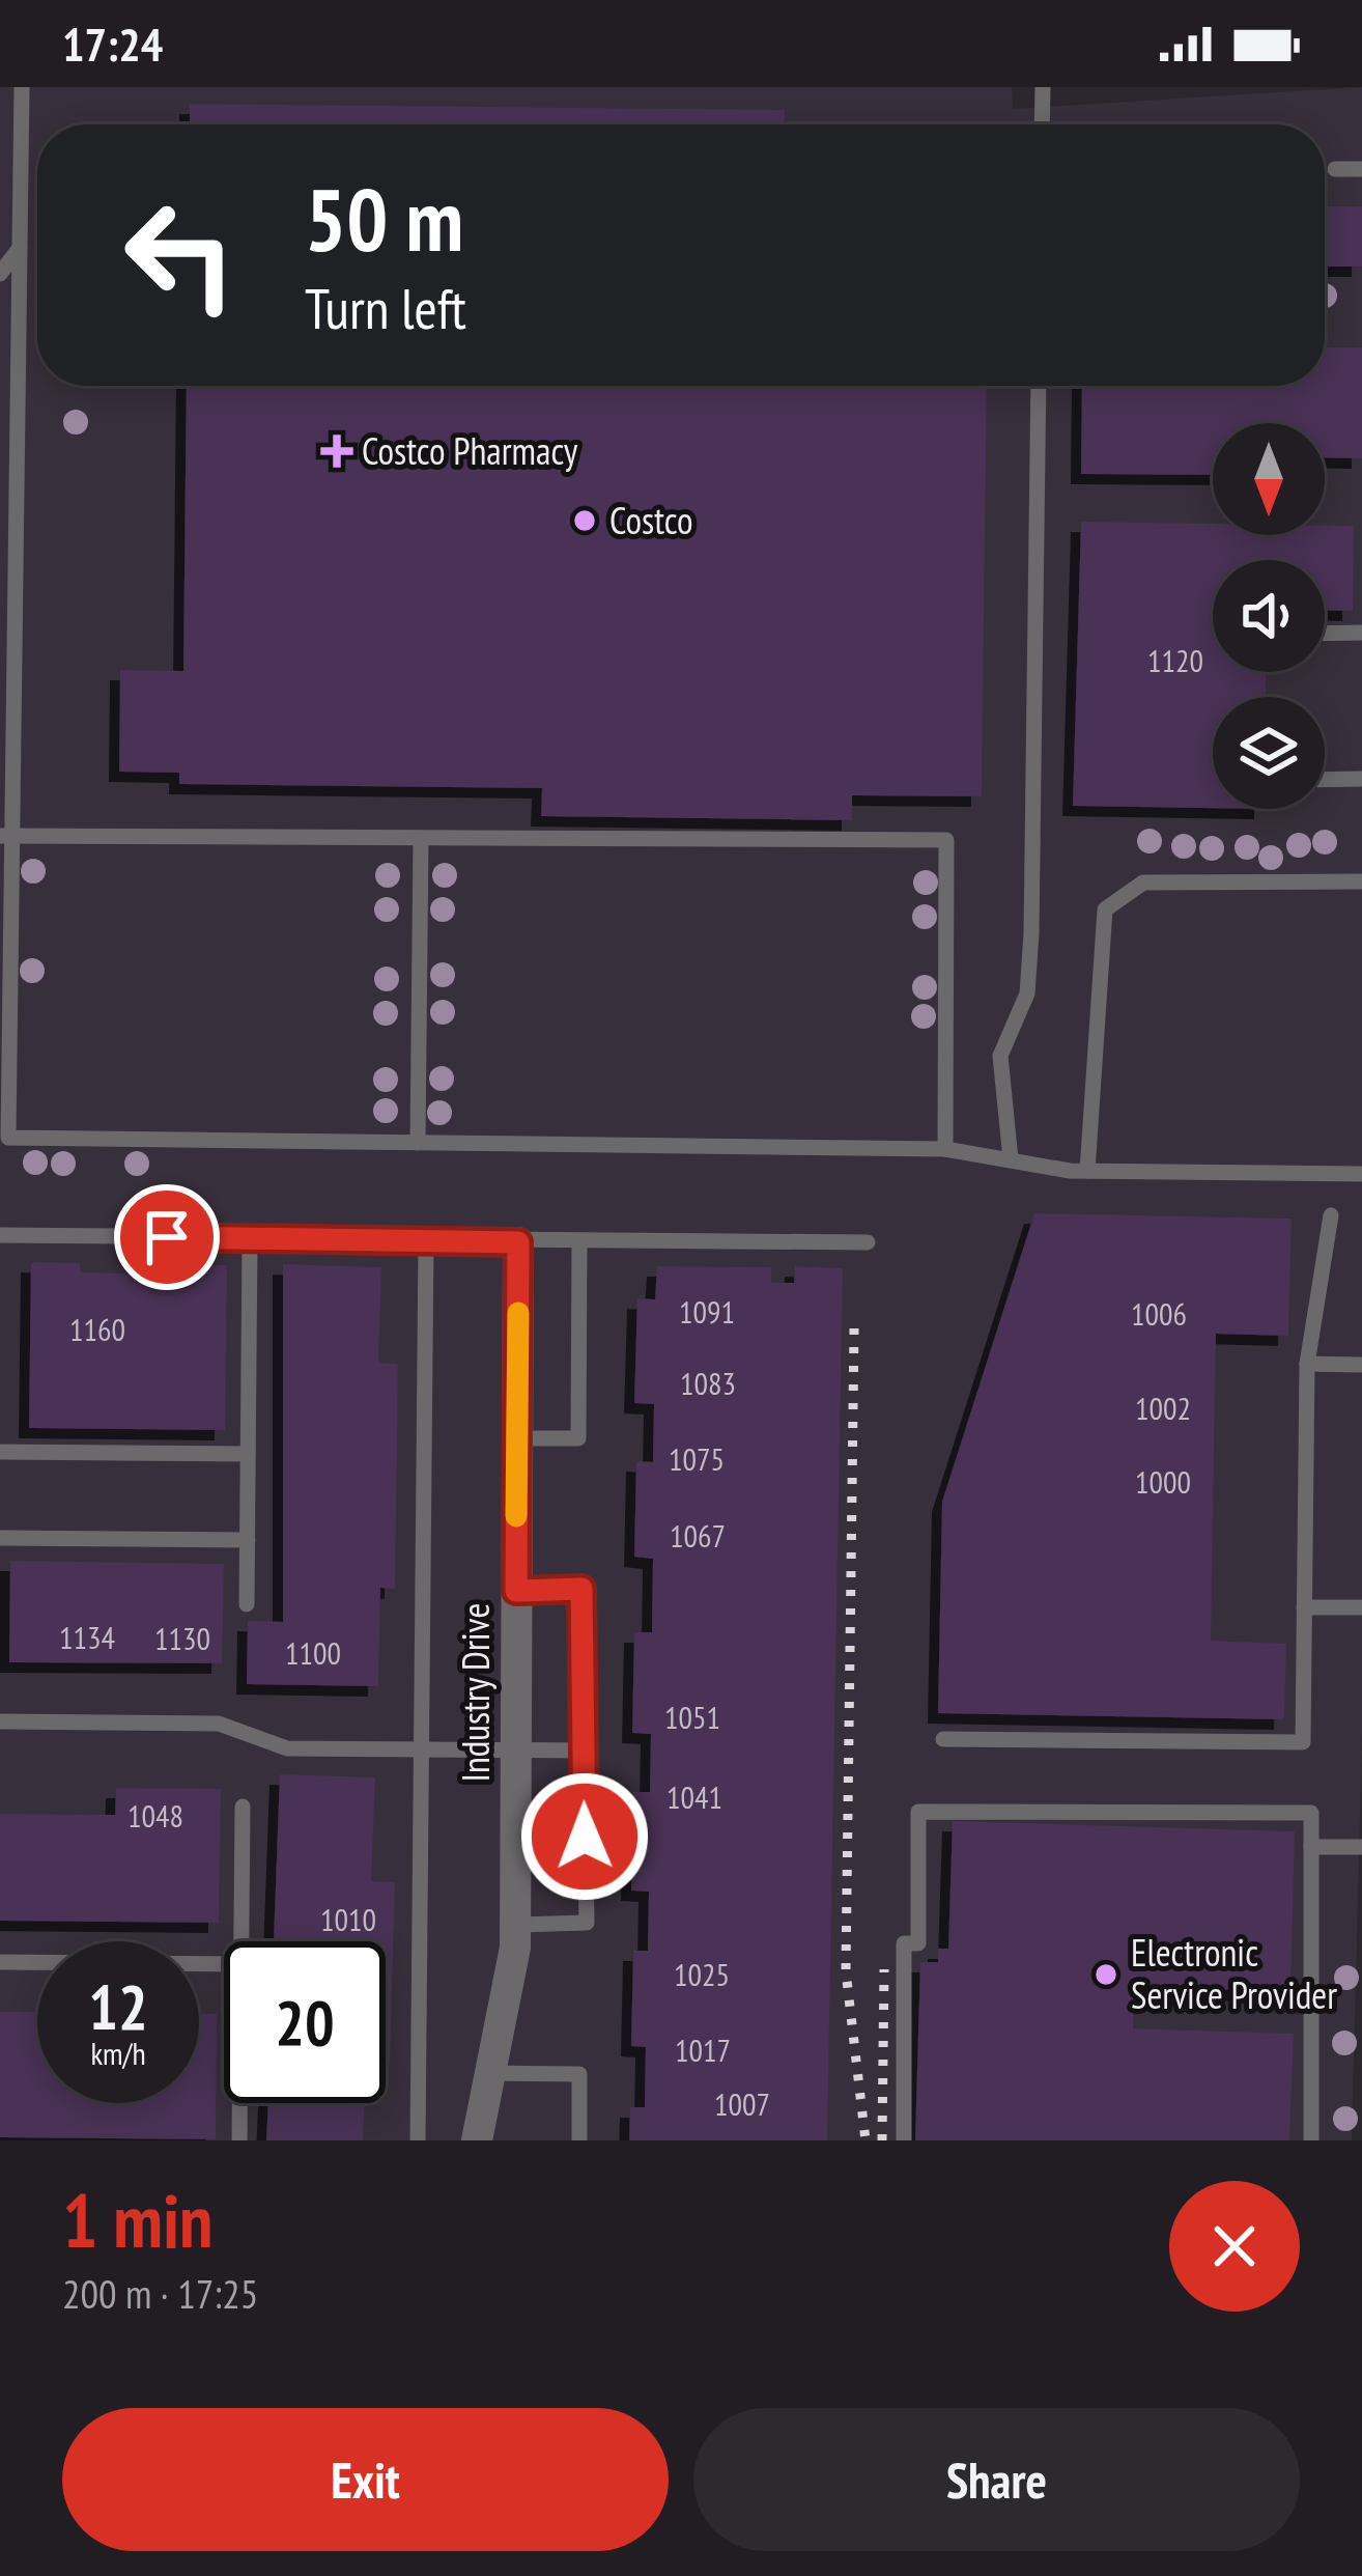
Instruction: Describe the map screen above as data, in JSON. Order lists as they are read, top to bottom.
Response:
{
  "streets": {
    "street": ["Industry Drive"]
  },
  "places": {
    "health": ["Costco Pharmacy"],
    "other": ["Costco", "Electronic Service Provider"]
  },
  "house_numbers": [
    "1120",
    "1091",
    "1006",
    "1160",
    "1083",
    "1002",
    "1075",
    "1000",
    "1067",
    "1134",
    "1130",
    "1100",
    "1051",
    "1041",
    "1048",
    "1010",
    "1025",
    "1017",
    "1007"
  ],
  "north": "bottom",
  "page": {
    "status": "17:24",
    "turn": ["50 m", "Turn left"],
    "speed": "12 km/h",
    "limit": "20",
    "heading": ["1 min", "200 m · 17:25"],
    "buttons": ["Exit", "Share"]
  }
}
